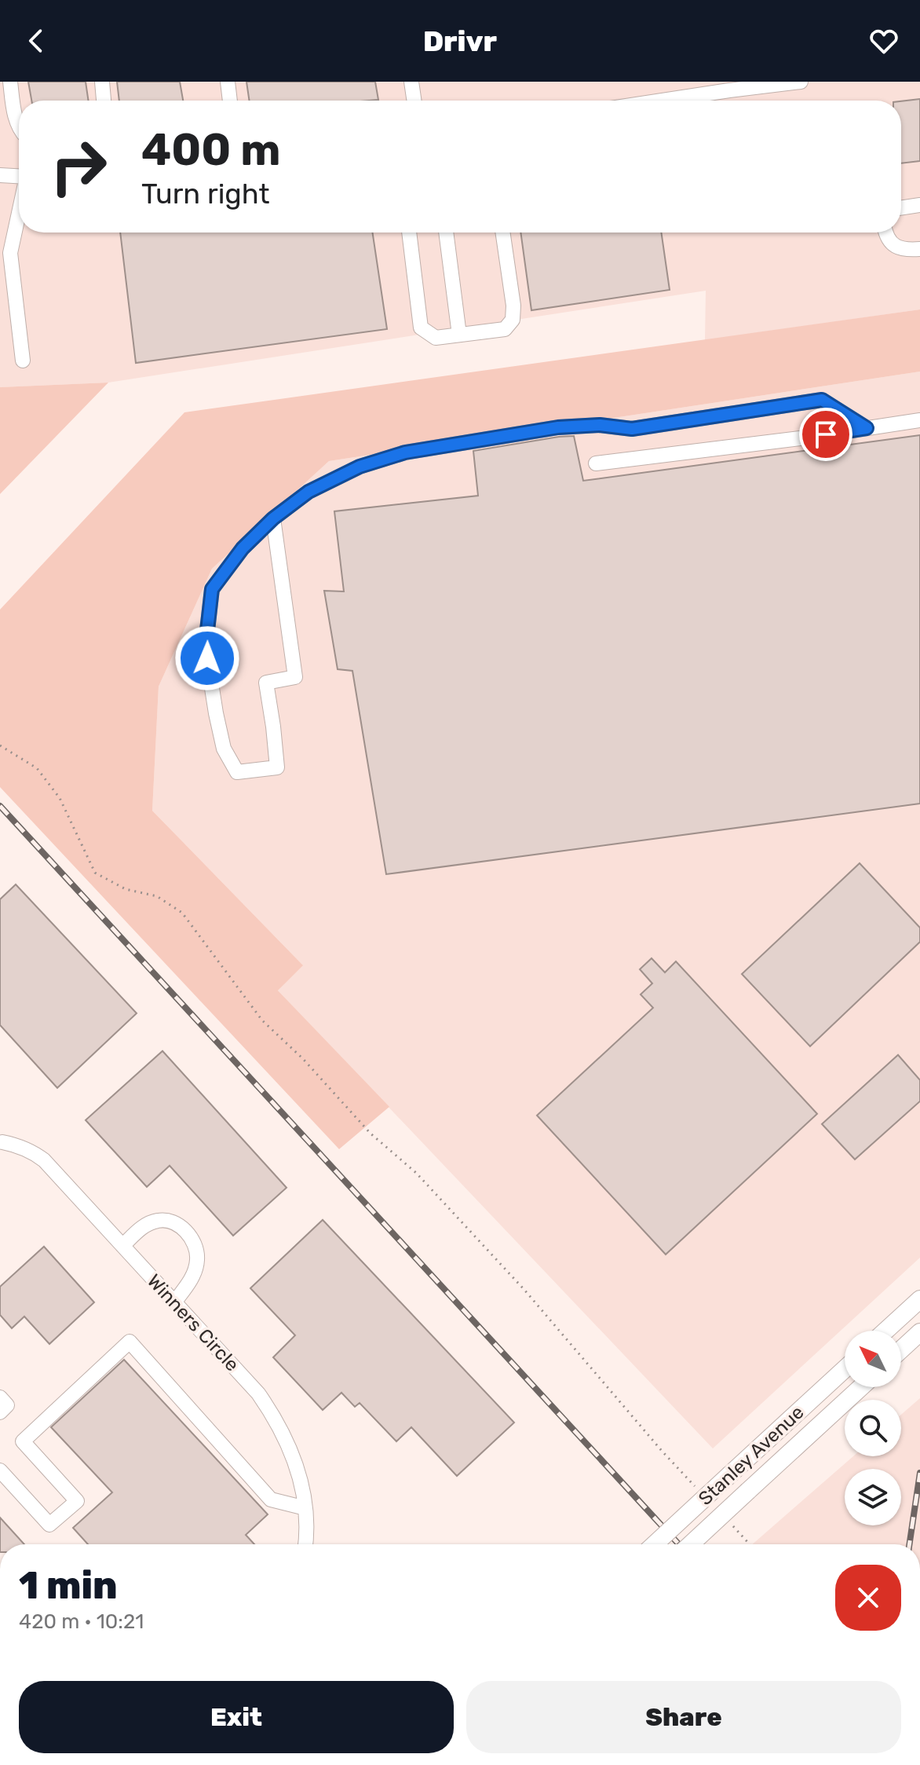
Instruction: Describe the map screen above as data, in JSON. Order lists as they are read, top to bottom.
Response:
{
  "streets": {
    "main road": ["Stanley Avenue"],
    "street": ["Winners Circle"]
  },
  "north": "top left",
  "page": {
    "header": "Drivr",
    "turn": ["400 m", "Turn right"],
    "heading": ["1 min", "420 m · 10:21"],
    "buttons": ["Exit", "Share"]
  }
}
